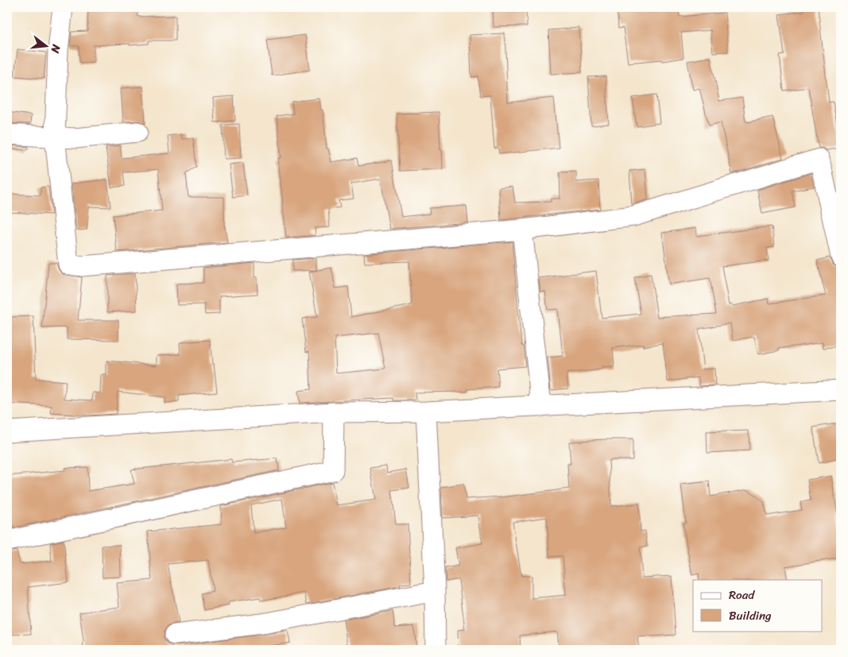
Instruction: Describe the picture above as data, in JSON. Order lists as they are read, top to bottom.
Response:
{
  "legend": ["Road", "Building"],
  "north": "right"
}
